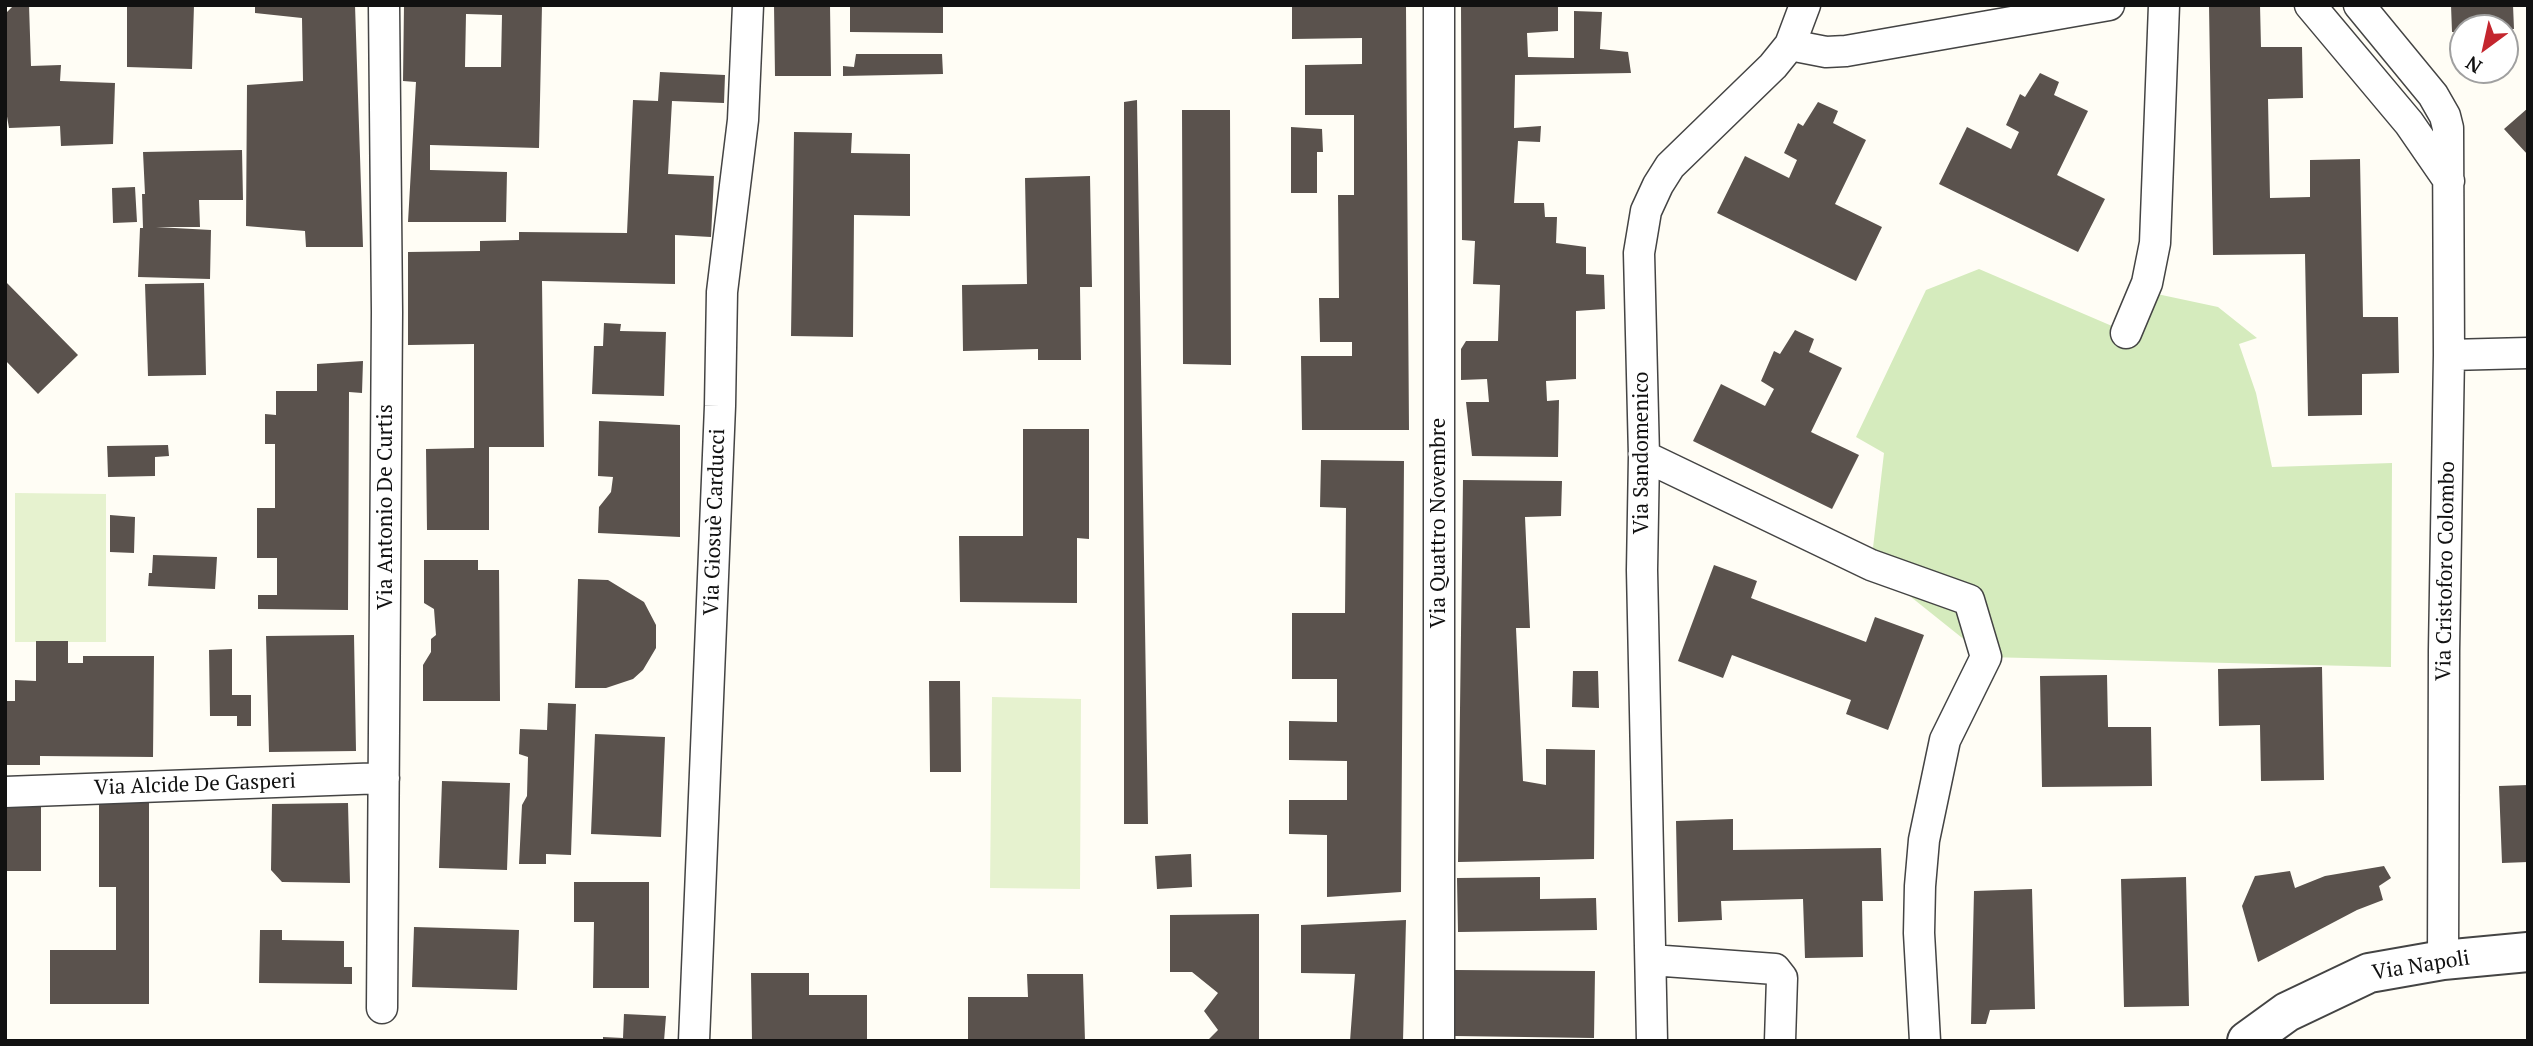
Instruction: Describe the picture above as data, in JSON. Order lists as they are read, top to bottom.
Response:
{
  "streets": {
    "street": [
      "Via Sandomenico",
      "Via Antonio De Curtis",
      "Via Giosuè Carducci",
      "Via Quattro Novembre",
      "Via Cristoforo Colombo",
      "Via Alcide De Gasperi",
      "Via Napoli"
    ]
  },
  "crossings": [
    ["Via Antonio De Curtis", "Via Alcide De Gasperi"],
    ["Via Cristoforo Colombo", "Via Napoli"]
  ],
  "north": "bottom left"
}
